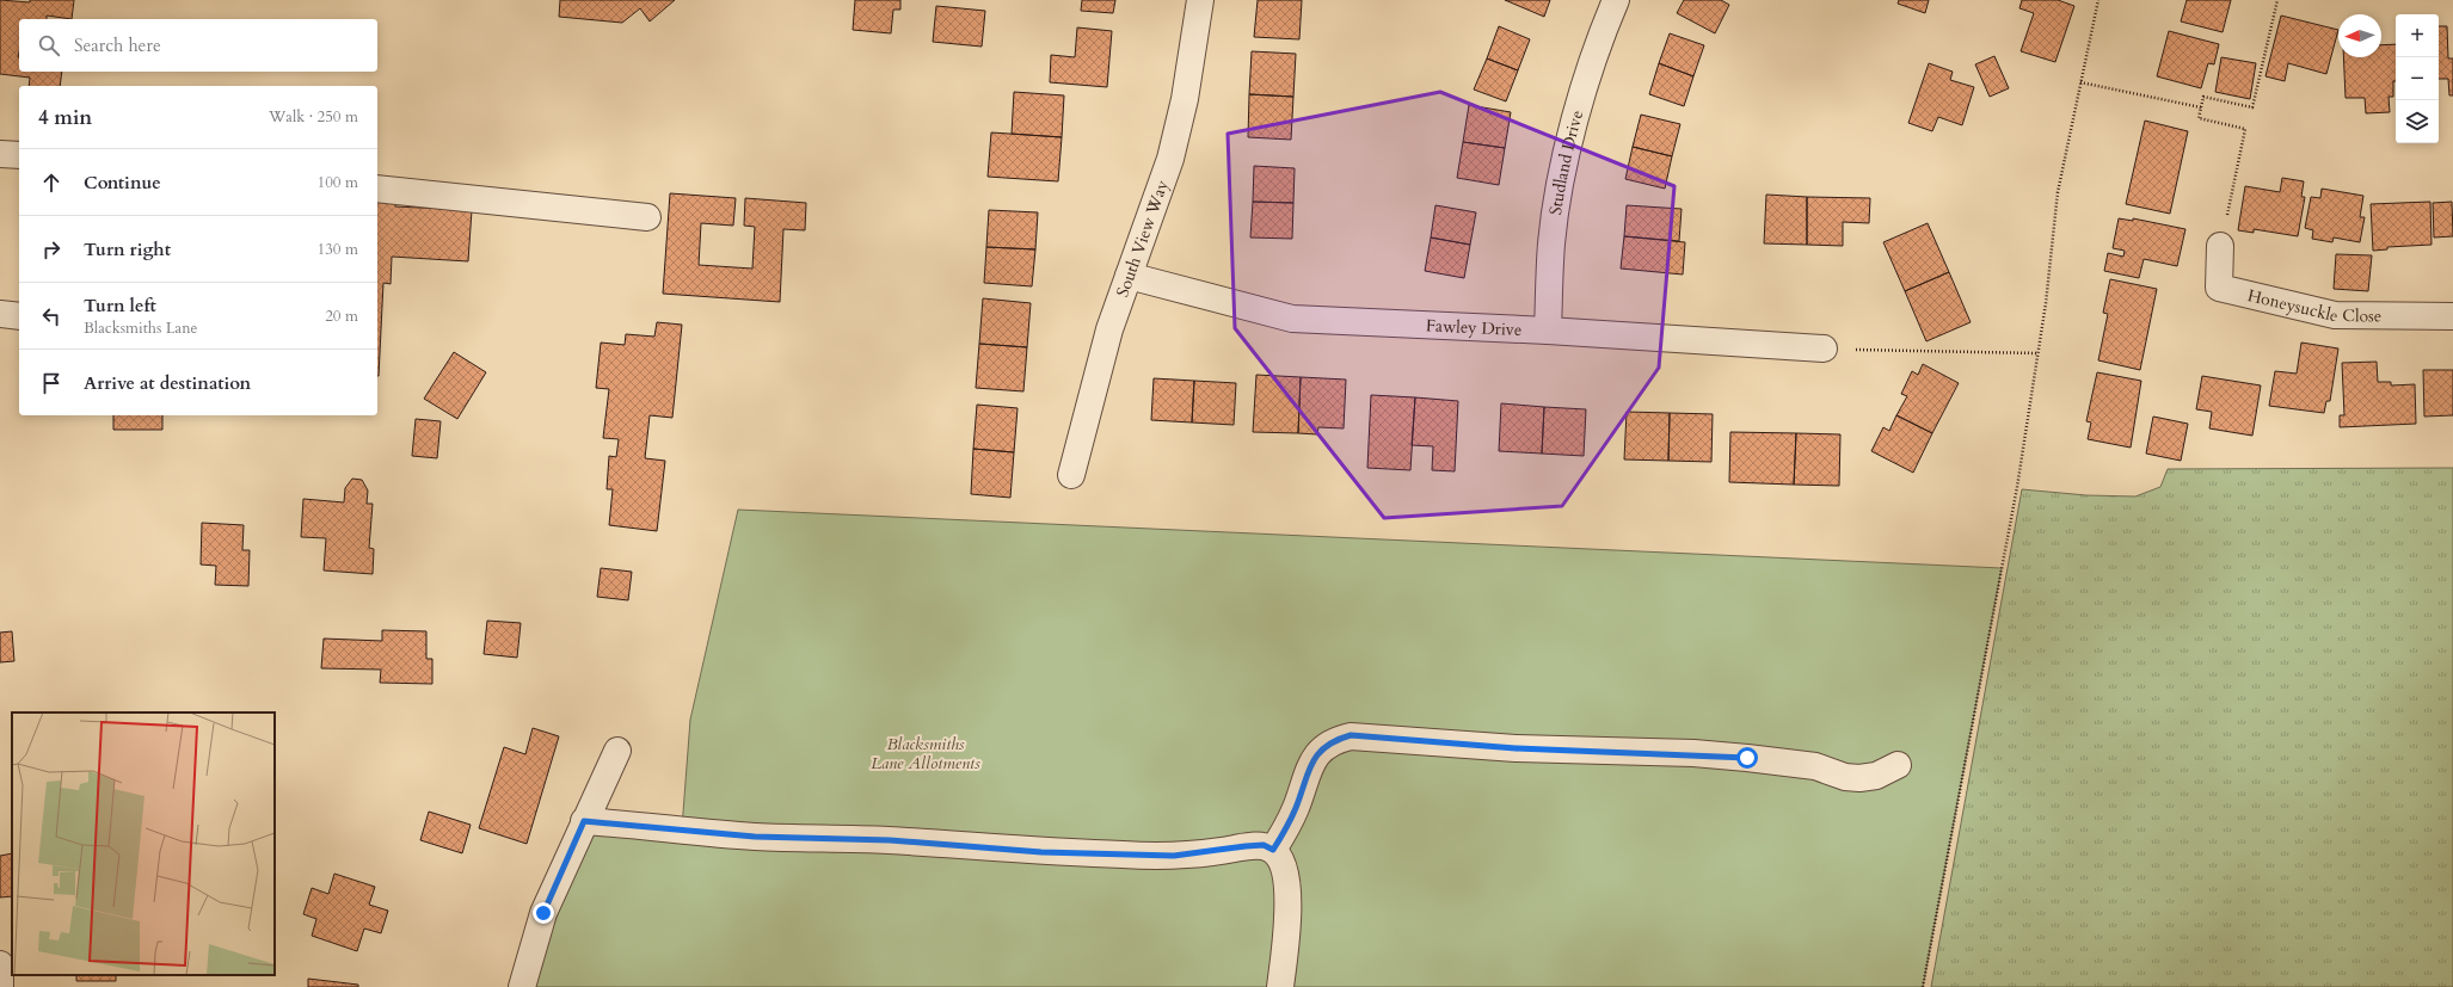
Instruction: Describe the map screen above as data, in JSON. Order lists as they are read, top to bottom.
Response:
{
  "streets": {
    "street": [
      "Studland Drive",
      "South View Way",
      "Honeysuckle Close",
      "Fawley Drive"
    ]
  },
  "crossings": [
    ["Studland Drive", "Fawley Drive"],
    ["South View Way", "Fawley Drive"]
  ],
  "parks": ["Blacksmiths Lane Allotments"],
  "north": "left",
  "page": {
    "map_buttons": ["+", "−"],
    "search": "Search here",
    "heading": ["4 min", "Walk · 250 m"],
    "list": [
      ["Continue", "100 m"],
      ["Turn right", "130 m"],
      ["Turn left", "Blacksmiths Lane", "20 m"],
      "Arrive at destination"
    ]
  }
}
